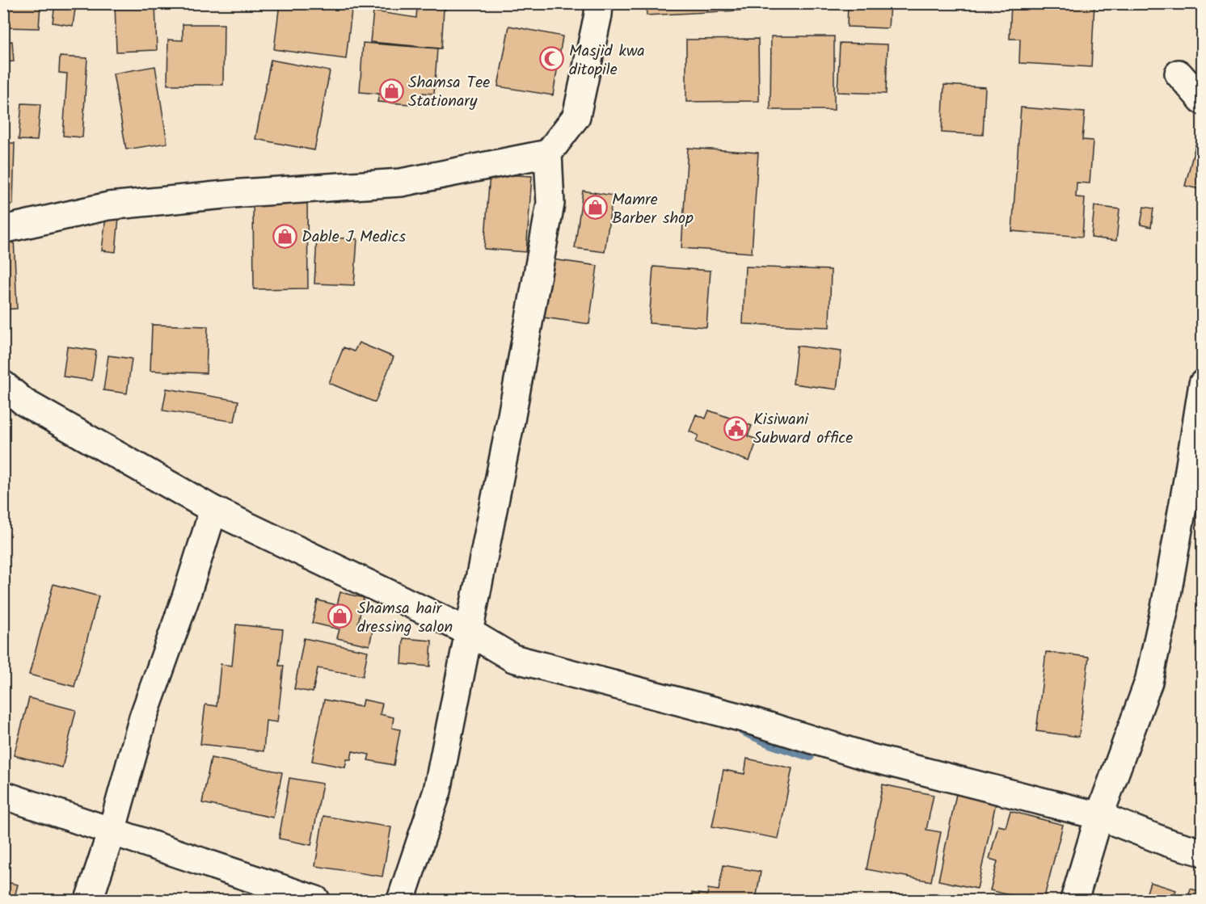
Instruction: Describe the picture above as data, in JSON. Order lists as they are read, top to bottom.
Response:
{
  "places": {
    "mosque": ["Masjid kwa ditopile"],
    "shop": [
      "Shamsa Tee Stationary",
      "Mamre Barber shop",
      "Dable J Medics",
      "Shamsa hair dressing salon"
    ],
    "public building": ["Kisiwani Subward office"]
  }
}
